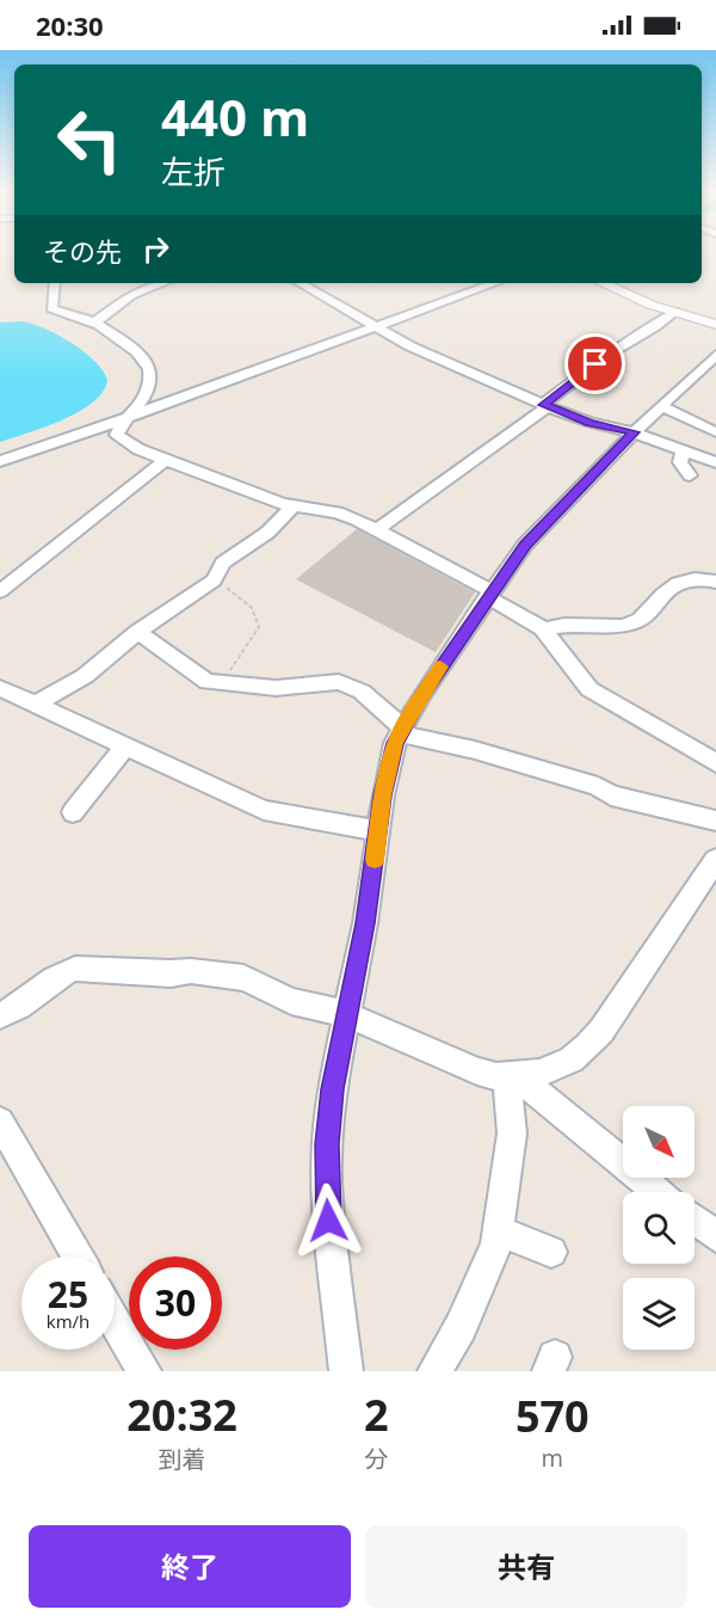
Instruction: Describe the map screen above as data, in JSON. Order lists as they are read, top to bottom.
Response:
{
  "north": "bottom right",
  "page": {
    "status": "20:30",
    "turn": ["440 m", "左折"],
    "then": "その先",
    "speed": "25 km/h",
    "limit": "30",
    "eta": [
      "20:32",
      "到着",
      "2",
      "分",
      "570",
      "m"
    ],
    "buttons": ["終了", "共有"]
  }
}
